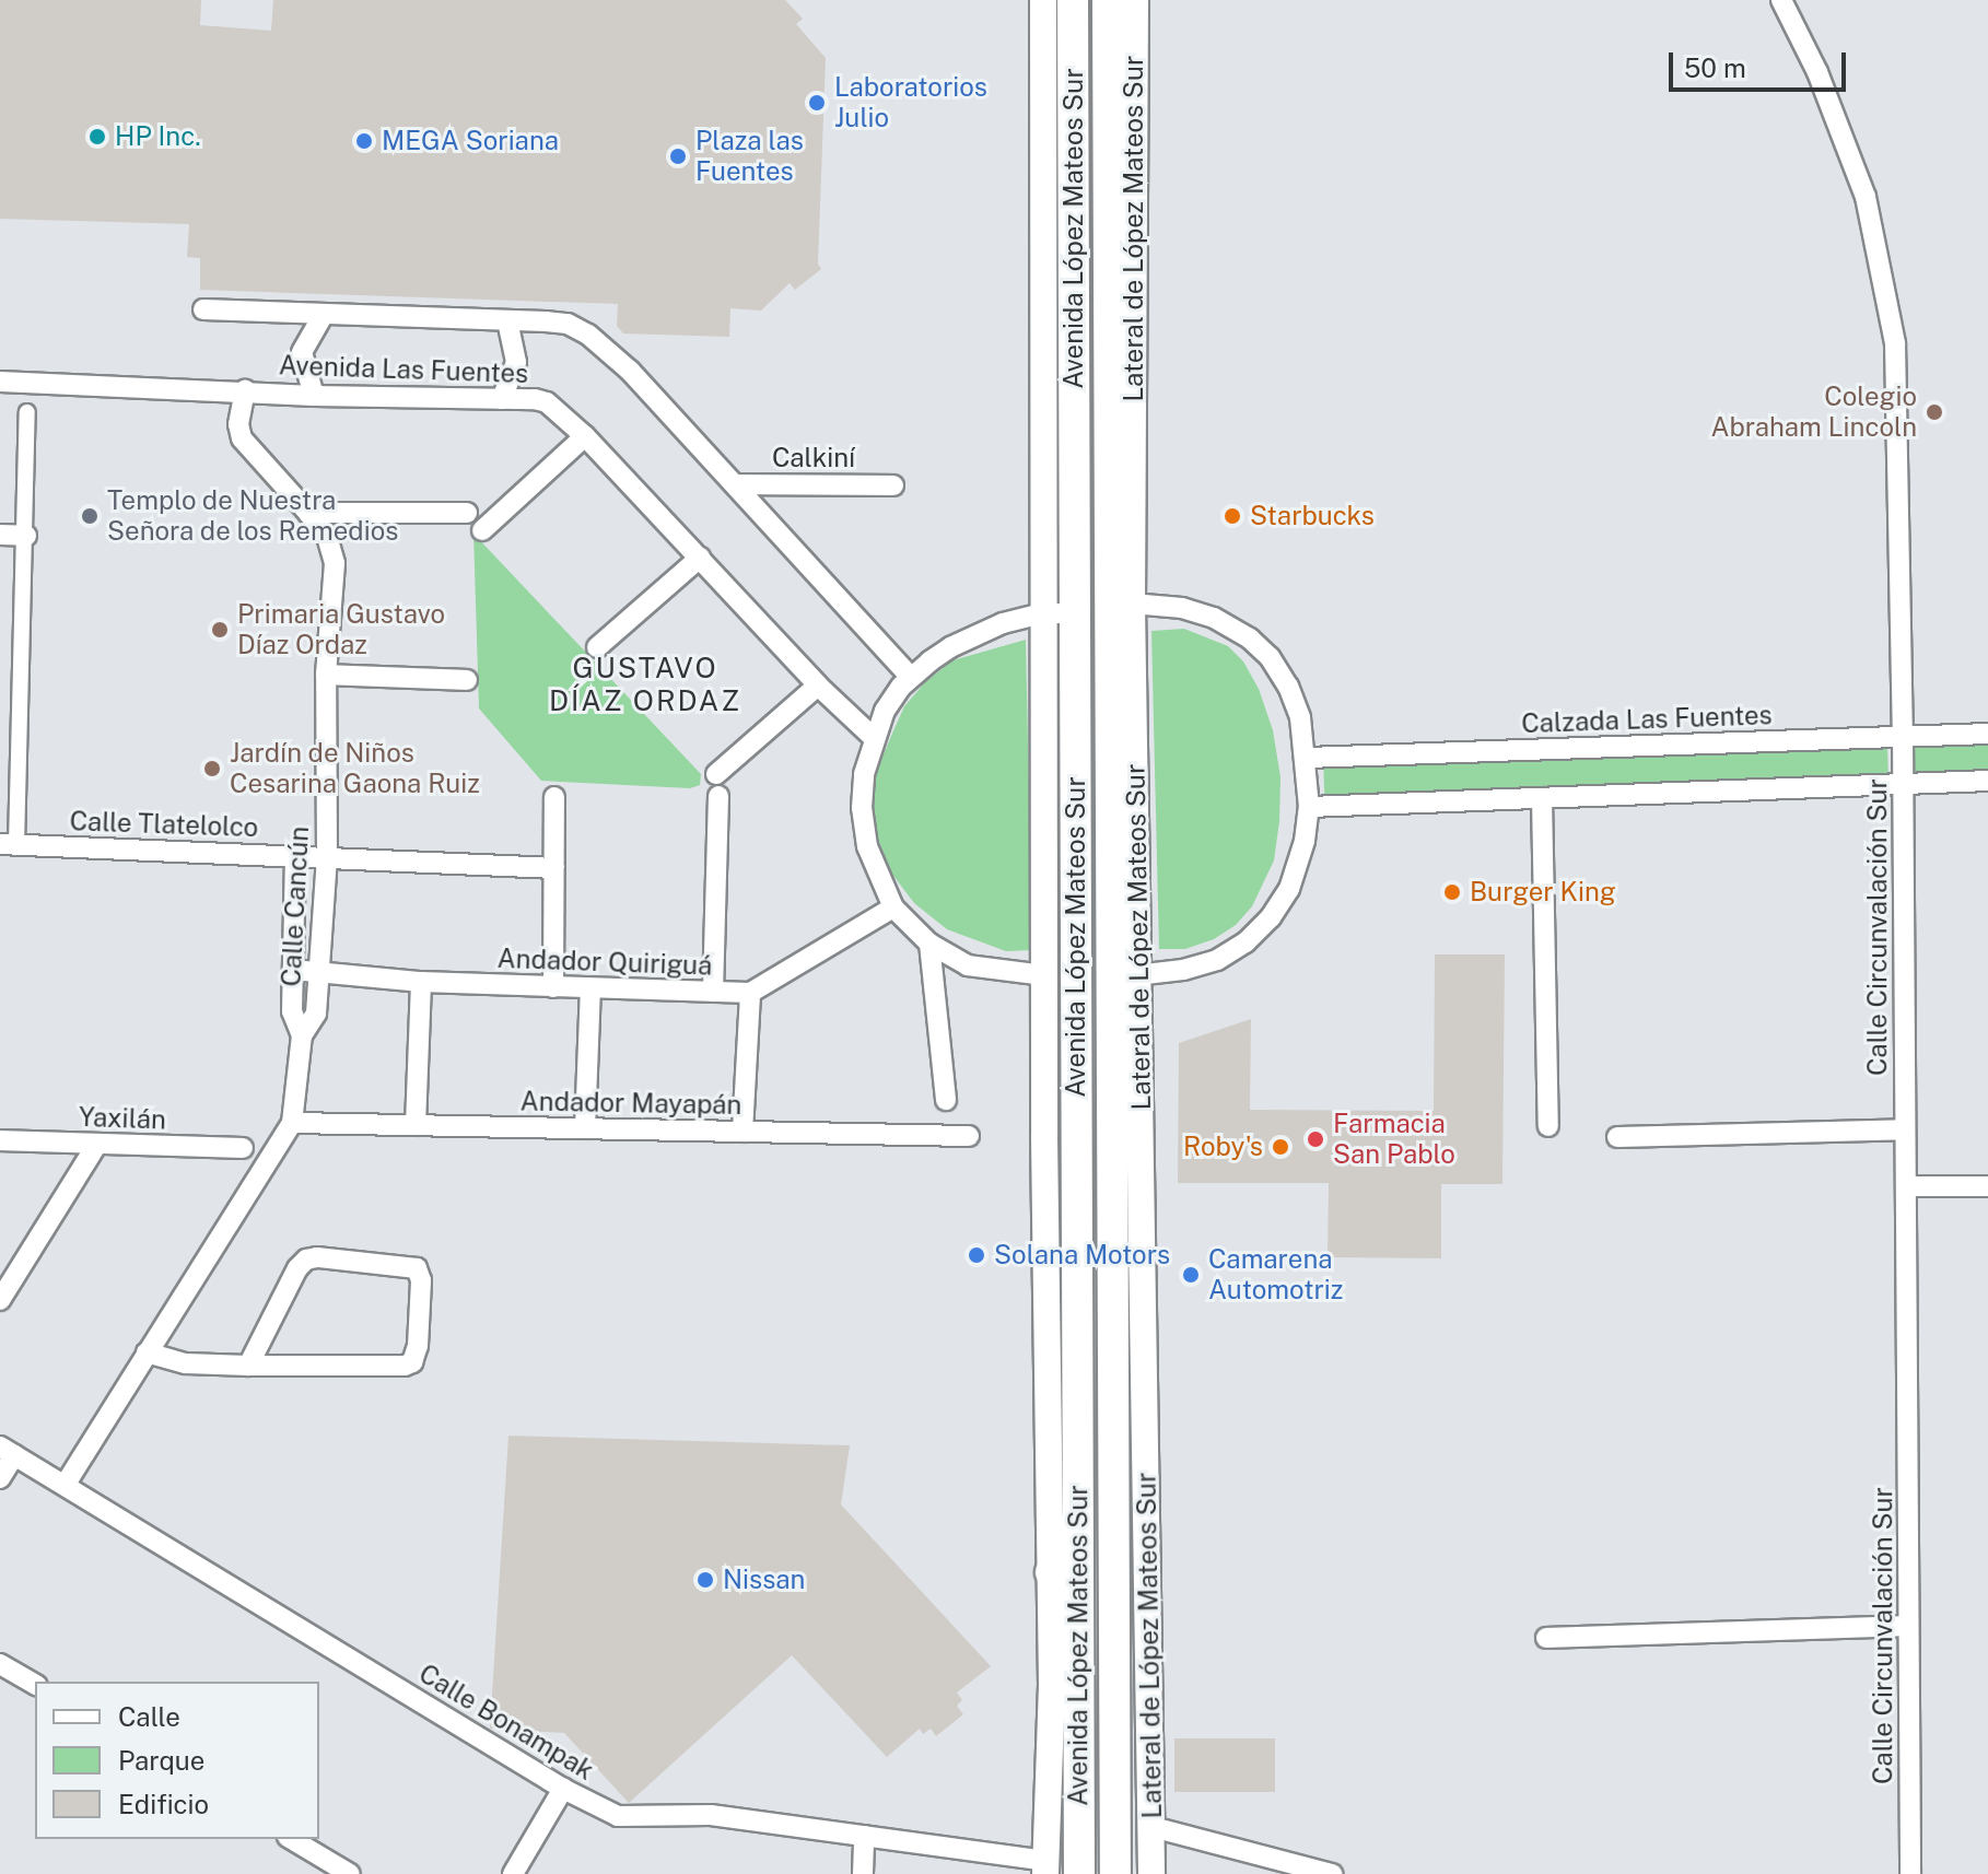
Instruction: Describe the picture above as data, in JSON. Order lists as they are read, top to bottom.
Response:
{
  "streets": {
    "main road": ["Avenida López Mateos Sur", "Lateral de López Mateos Sur"],
    "street": [
      "Avenida Las Fuentes",
      "Calkiní",
      "Calzada Las Fuentes",
      "Calle Tlatelolco",
      "Calle Cancún",
      "Calle Circunvalación Sur",
      "Andador Quiriguá",
      "Andador Mayapán",
      "Yaxilán",
      "Calle Bonampak"
    ]
  },
  "crossings": [
    ["Avenida López Mateos Sur", "Lateral de López Mateos Sur"],
    ["Avenida Las Fuentes", "Calkiní"],
    ["Avenida Las Fuentes", "Calle Cancún"],
    ["Calzada Las Fuentes", "Calle Circunvalación Sur"],
    ["Calle Tlatelolco", "Calle Cancún"],
    ["Calle Cancún", "Andador Quiriguá"],
    ["Calle Cancún", "Andador Mayapán"],
    ["Calle Cancún", "Calle Bonampak"]
  ],
  "districts": ["GUSTAVO DÍAZ ORDAZ"],
  "places": [
    "Laboratorios Julio",
    "HP Inc.",
    "MEGA Soriana",
    "Plaza las Fuentes",
    "Colegio Abraham Lincoln",
    "Templo de Nuestra Señora de los Remedios",
    "Starbucks",
    "Primaria Gustavo Díaz Ordaz",
    "Jardín de Niños Cesarina Gaona Ruiz",
    "Burger King",
    "Farmacia San Pablo",
    "Roby's",
    "Solana Motors",
    "Camarena Automotriz",
    "Nissan"
  ],
  "legend": ["Calle", "Parque", "Edificio"],
  "scale_bar": "50 m"
}
